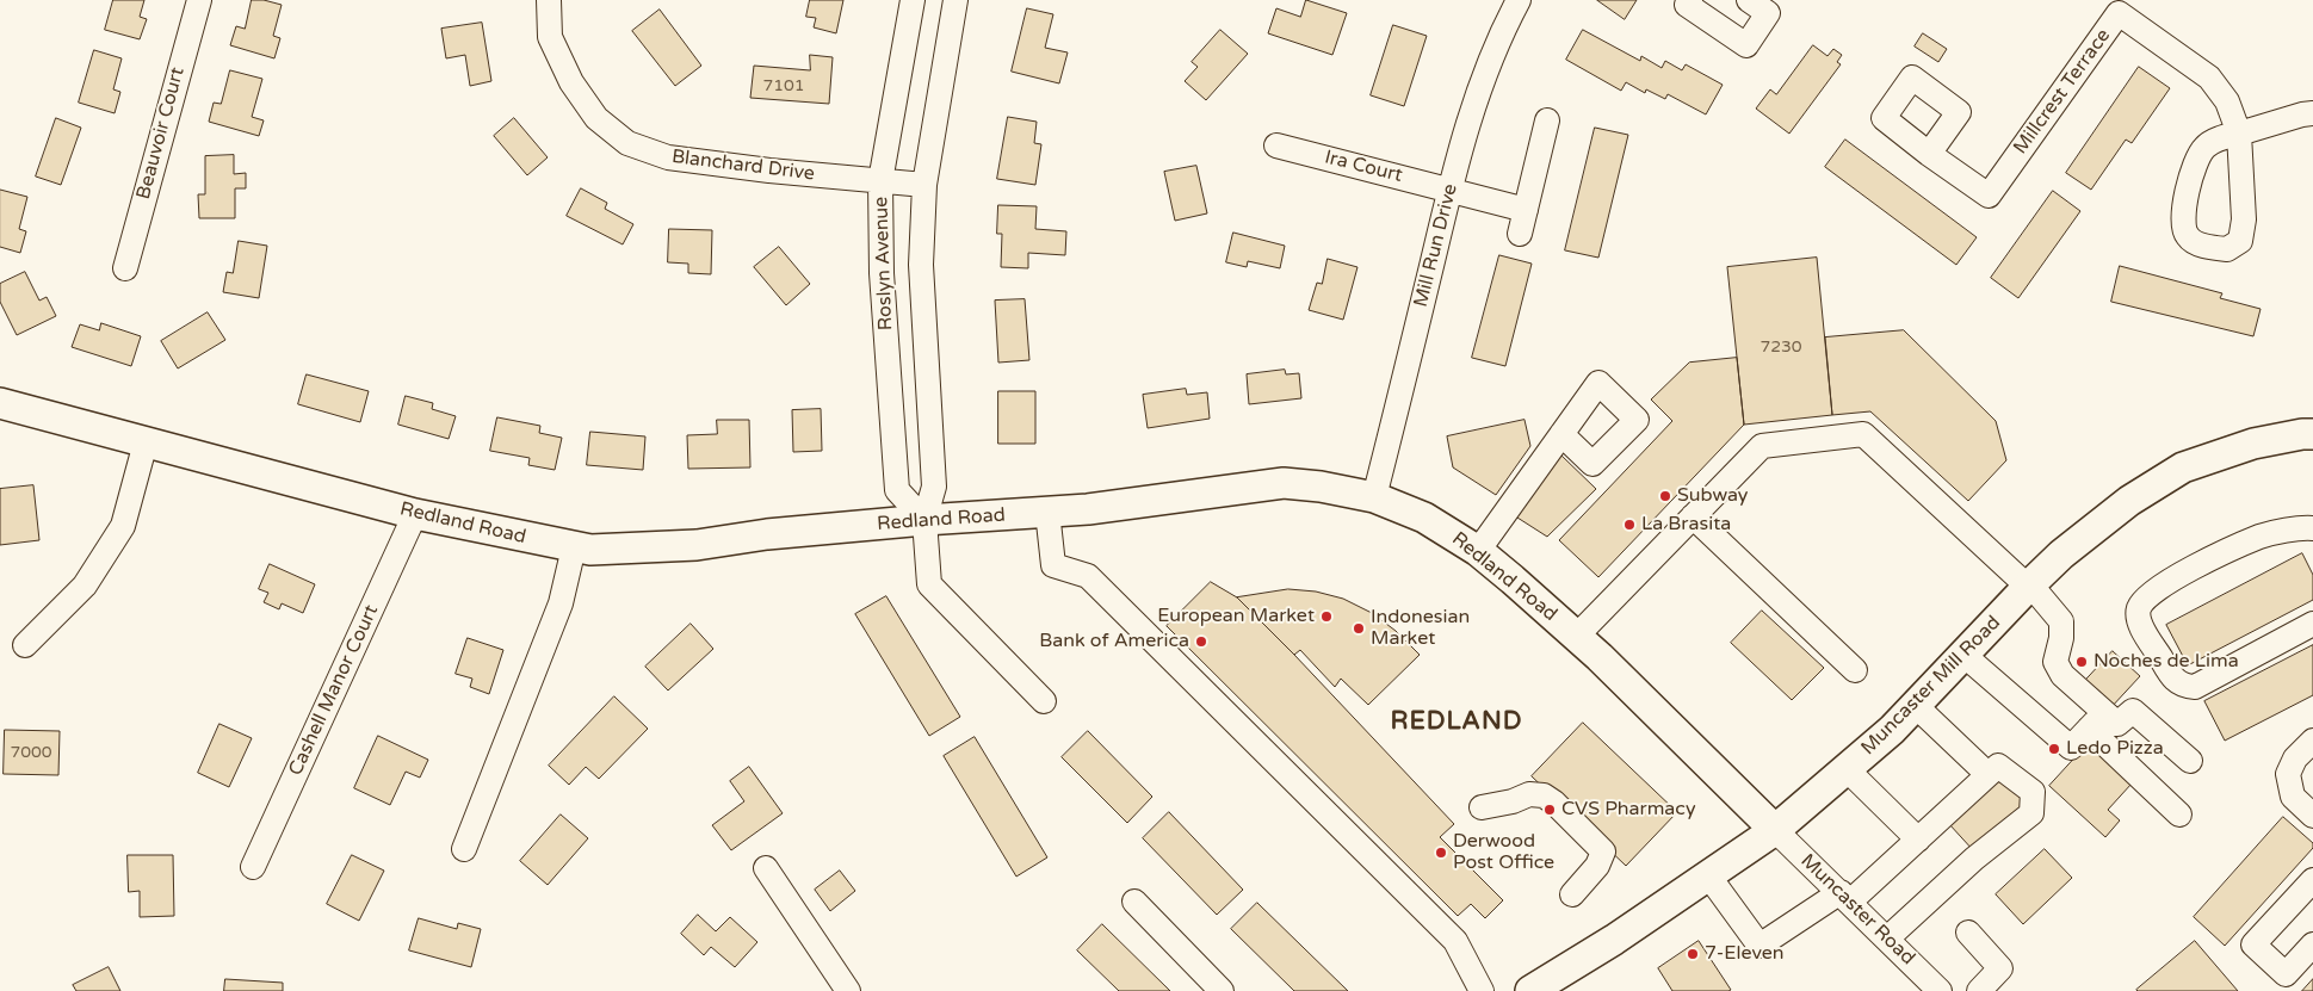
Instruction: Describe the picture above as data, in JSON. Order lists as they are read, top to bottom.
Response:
{
  "streets": {
    "main road": ["Redland Road", "Muncaster Mill Road"],
    "street": [
      "Millcrest Terrace",
      "Beauvoir Court",
      "Blanchard Drive",
      "Ira Court",
      "Mill Run Drive",
      "Roslyn Avenue",
      "Cashell Manor Court",
      "Muncaster Road"
    ]
  },
  "crossings": [
    ["Blanchard Drive", "Roslyn Avenue"],
    ["Ira Court", "Mill Run Drive"],
    ["Mill Run Drive", "Redland Road"],
    ["Roslyn Avenue", "Redland Road"],
    ["Redland Road", "Muncaster Mill Road"],
    ["Redland Road", "Cashell Manor Court"],
    ["Redland Road", "Muncaster Road"],
    ["Muncaster Mill Road", "Muncaster Road"]
  ],
  "districts": ["REDLAND"],
  "places": [
    "Subway",
    "La Brasita",
    "European Market",
    "Indonesian Market",
    "Bank of America",
    "Noches de Lima",
    "Ledo Pizza",
    "CVS Pharmacy",
    "Derwood Post Office",
    "7-Eleven"
  ],
  "house_numbers": ["7101", "7230", "7000"]
}
